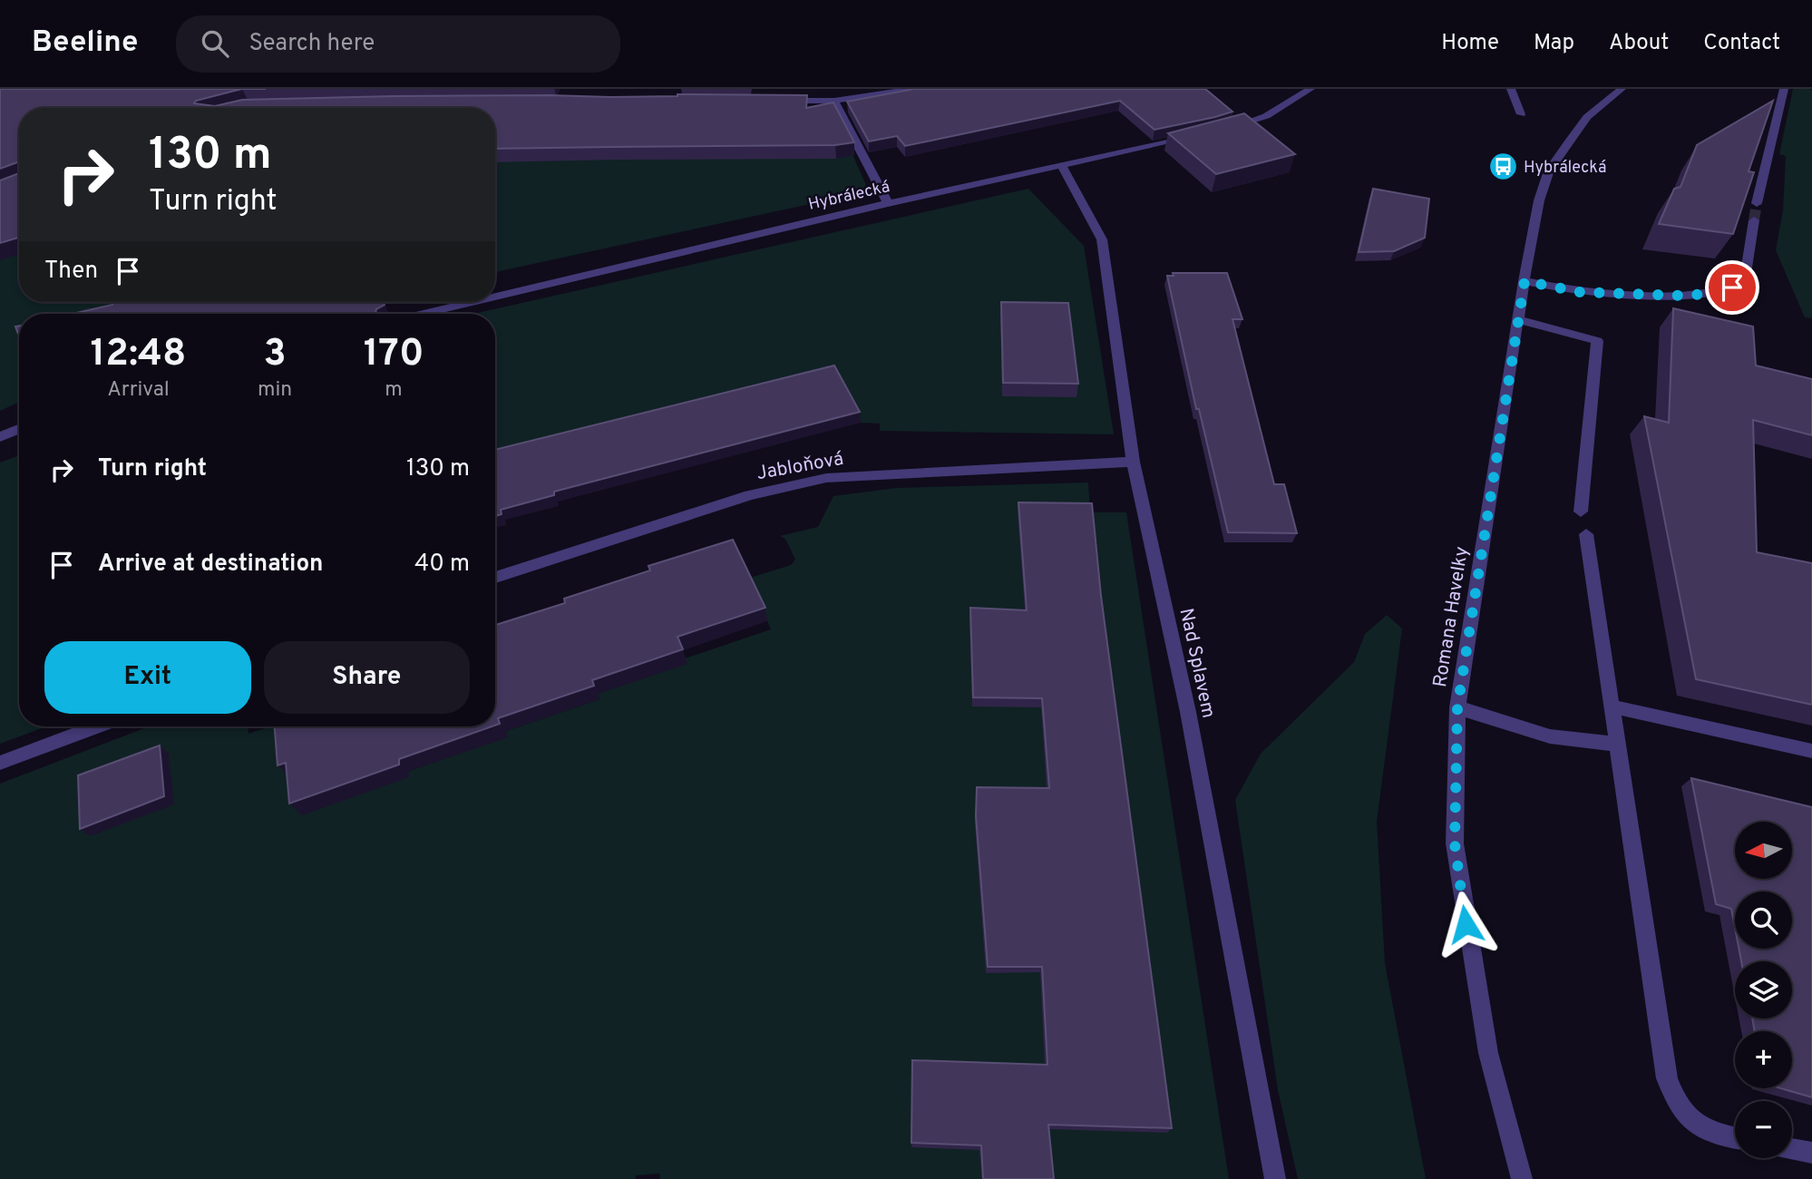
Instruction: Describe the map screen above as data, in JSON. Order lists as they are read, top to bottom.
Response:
{
  "streets": {
    "street": [
      "Hybrálecká",
      "Jabloňová",
      "Romana Havelky",
      "Nad Splavem"
    ]
  },
  "crossings": [
    ["Hybrálecká", "Nad Splavem"],
    ["Jabloňová", "Nad Splavem"]
  ],
  "places": {
    "bus stop": ["Hybrálecká"]
  },
  "north": "left",
  "page": {
    "header": "Beeline",
    "search": "Search here",
    "nav": [
      "Home",
      "Map",
      "About",
      "Contact"
    ],
    "turn": ["130 m", "Turn right"],
    "then": "Then",
    "eta": [
      "12:48",
      "Arrival",
      "3",
      "min",
      "170",
      "m"
    ],
    "list": [
      {
        "name": "Turn right",
        "value": "130 m"
      },
      {
        "name": "Arrive at destination",
        "value": "40 m"
      }
    ],
    "buttons": ["Exit", "Share"],
    "map_buttons": ["+", "−"]
  }
}
